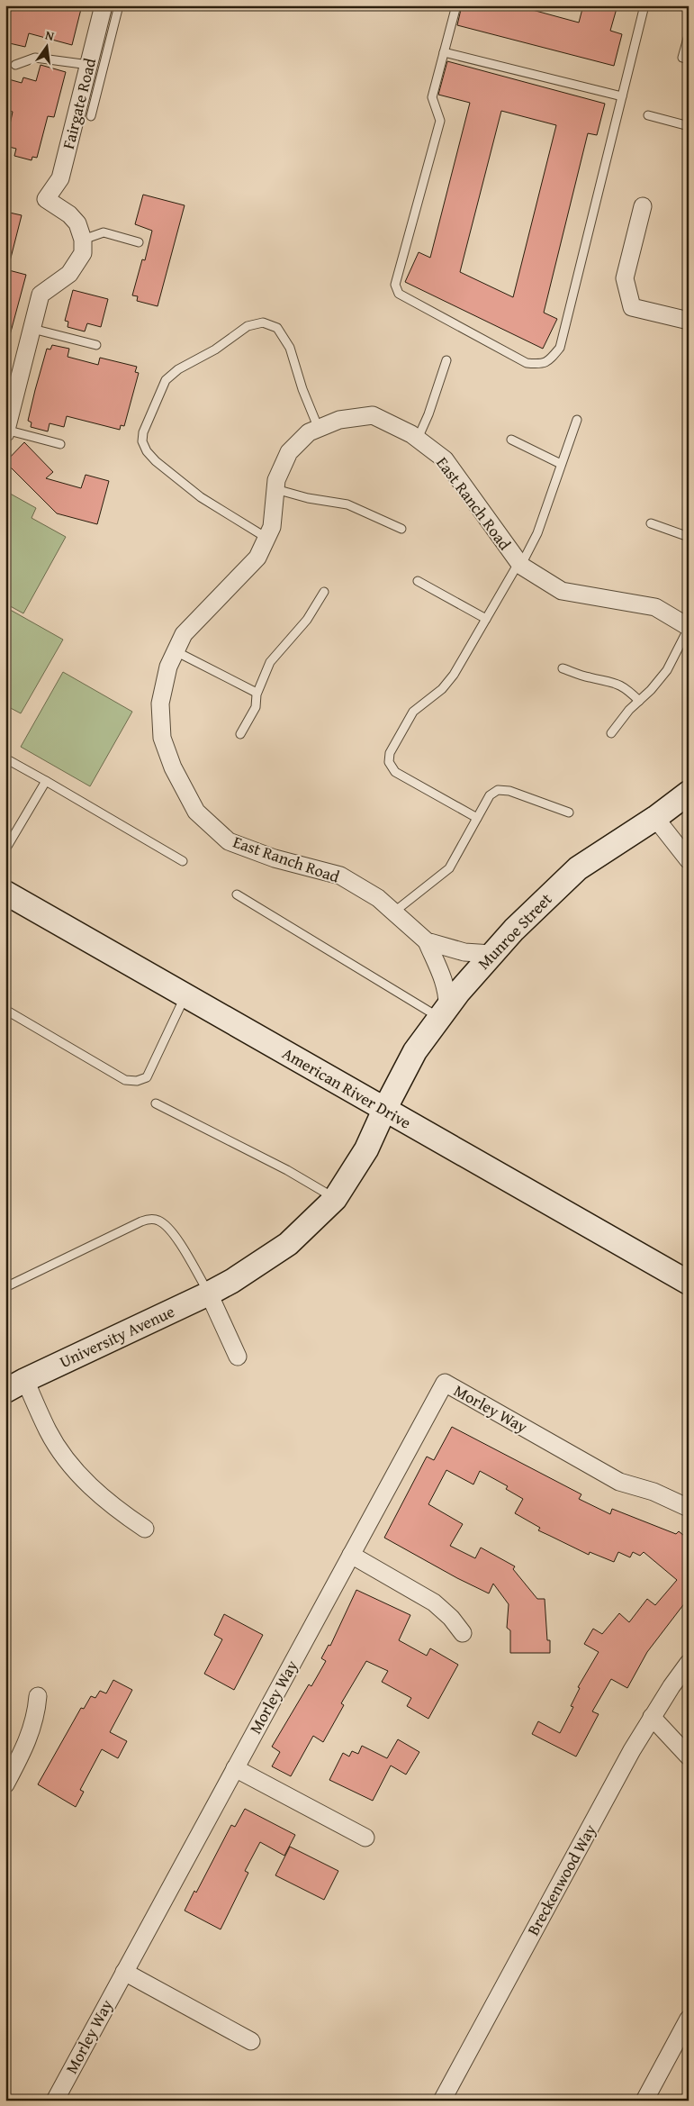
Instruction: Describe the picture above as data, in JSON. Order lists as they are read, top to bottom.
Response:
{
  "streets": {
    "street": [
      "Fairgate Road",
      "East Ranch Road",
      "Munroe Street",
      "American River Drive",
      "University Avenue",
      "Morley Way",
      "Breckenwood Way"
    ]
  },
  "crossings": [
    ["East Ranch Road", "Munroe Street"],
    ["Munroe Street", "American River Drive"],
    ["Munroe Street", "University Avenue"],
    ["American River Drive", "University Avenue"]
  ],
  "north": "top"
}
